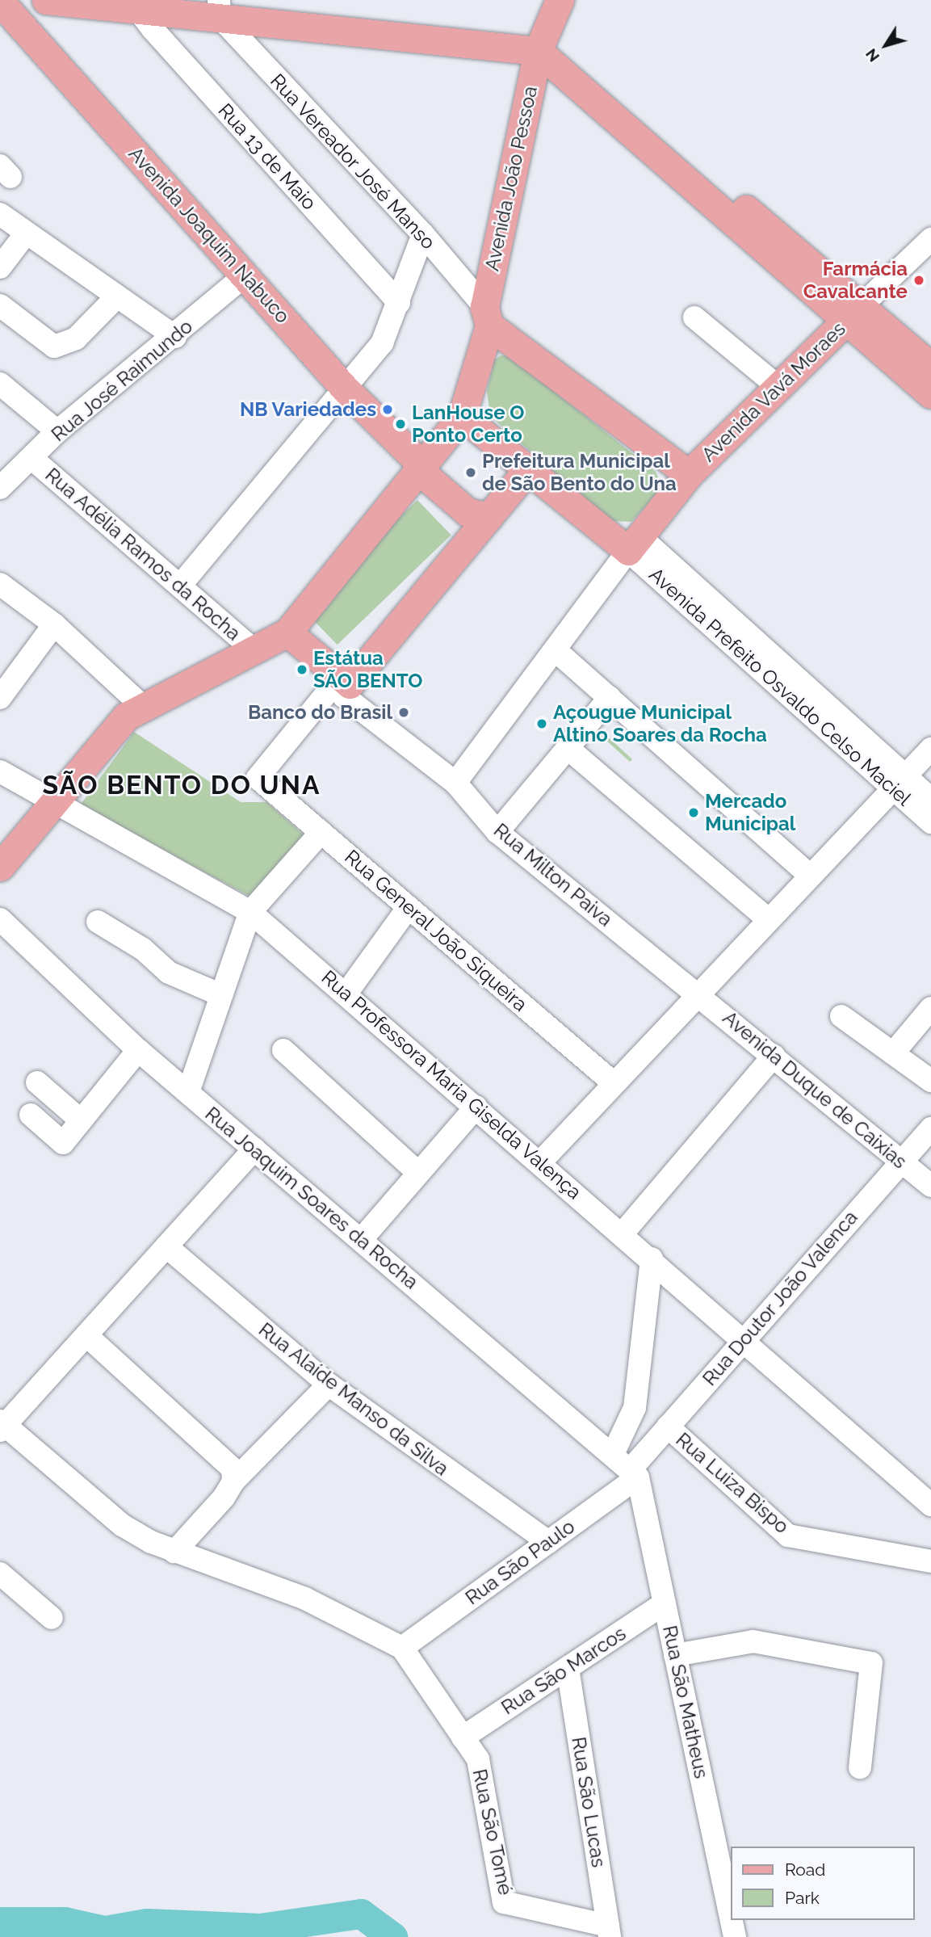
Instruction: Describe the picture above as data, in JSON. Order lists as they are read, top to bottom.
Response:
{
  "streets": {
    "main road": ["Avenida João Pessoa", "Avenida Joaquim Nabuco", "Avenida Vavá Moraes"],
    "street": [
      "Rua 13 de Maio",
      "Rua Vereador José Manso",
      "Rua José Raimundo",
      "Rua Adélia Ramos da Rocha",
      "Avenida Prefeito Osvaldo Celso Maciel",
      "Rua Milton Paiva",
      "Rua General João Siqueira",
      "Rua Professora Maria Giselda Valença",
      "Avenida Duque de Caixias",
      "Rua Joaquim Soares da Rocha",
      "Rua Doutor João Valenca",
      "Rua Alaíde Manso da Silva",
      "Rua Luiza Bispo",
      "Rua São Paulo",
      "Rua São Marcos",
      "Rua São Matheus",
      "Rua São Lucas",
      "Rua São Tomé"
    ]
  },
  "crossings": [
    ["Rua Vereador José Manso", "Avenida João Pessoa"],
    ["Avenida Joaquim Nabuco", "Rua José Raimundo"],
    ["Rua José Raimundo", "Rua Adélia Ramos da Rocha"],
    ["Avenida Vavá Moraes", "Avenida Prefeito Osvaldo Celso Maciel"],
    ["Rua Milton Paiva", "Rua General João Siqueira"],
    ["Rua Milton Paiva", "Avenida Duque de Caixias"],
    ["Rua Professora Maria Giselda Valença", "Rua Doutor João Valenca"],
    ["Avenida Duque de Caixias", "Rua Doutor João Valenca"],
    ["Rua Joaquim Soares da Rocha", "Rua Doutor João Valenca"],
    ["Rua Joaquim Soares da Rocha", "Rua São Paulo"],
    ["Rua Joaquim Soares da Rocha", "Rua São Matheus"],
    ["Rua Doutor João Valenca", "Rua Luiza Bispo"],
    ["Rua Doutor João Valenca", "Rua São Paulo"],
    ["Rua Doutor João Valenca", "Rua São Matheus"],
    ["Rua Alaíde Manso da Silva", "Rua São Paulo"],
    ["Rua São Paulo", "Rua São Matheus"],
    ["Rua São Paulo", "Rua São Tomé"],
    ["Rua São Marcos", "Rua São Matheus"],
    ["Rua São Marcos", "Rua São Lucas"],
    ["Rua São Marcos", "Rua São Tomé"],
    ["Rua São Lucas", "Rua São Tomé"]
  ],
  "districts": ["SÃO BENTO DO UNA"],
  "places": [
    "Farmácia Cavalcante",
    "NB Variedades",
    "LanHouse O Ponto Certo",
    "Prefeitura Municipal de São Bento do Una",
    "Estátua SÃO BENTO",
    "Banco do Brasil",
    "Açougue Municipal Altino Soares da Rocha",
    "Mercado Municipal"
  ],
  "legend": ["Road", "Park"],
  "north": "bottom left"
}
